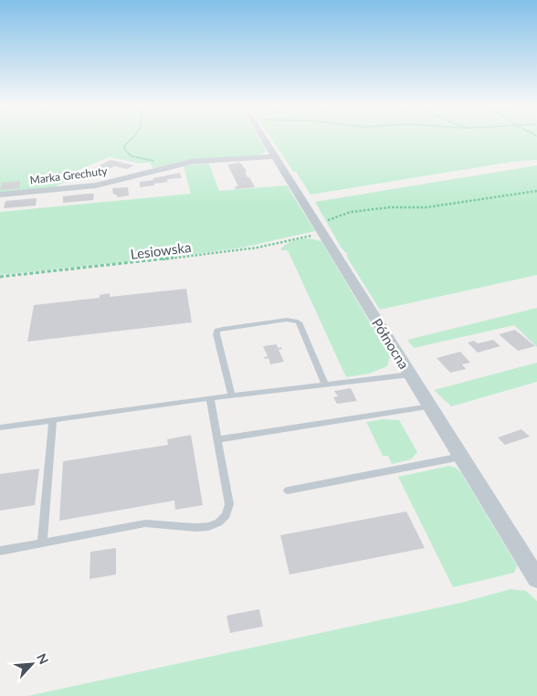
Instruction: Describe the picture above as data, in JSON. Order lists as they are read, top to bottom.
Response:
{
  "streets": {
    "street": ["Marka Grechuty", "Północna"],
    "path": ["Lesiowska"]
  },
  "crossings": [
    ["Marka Grechuty", "Północna"],
    ["Lesiowska", "Północna"]
  ],
  "north": "top right"
}
